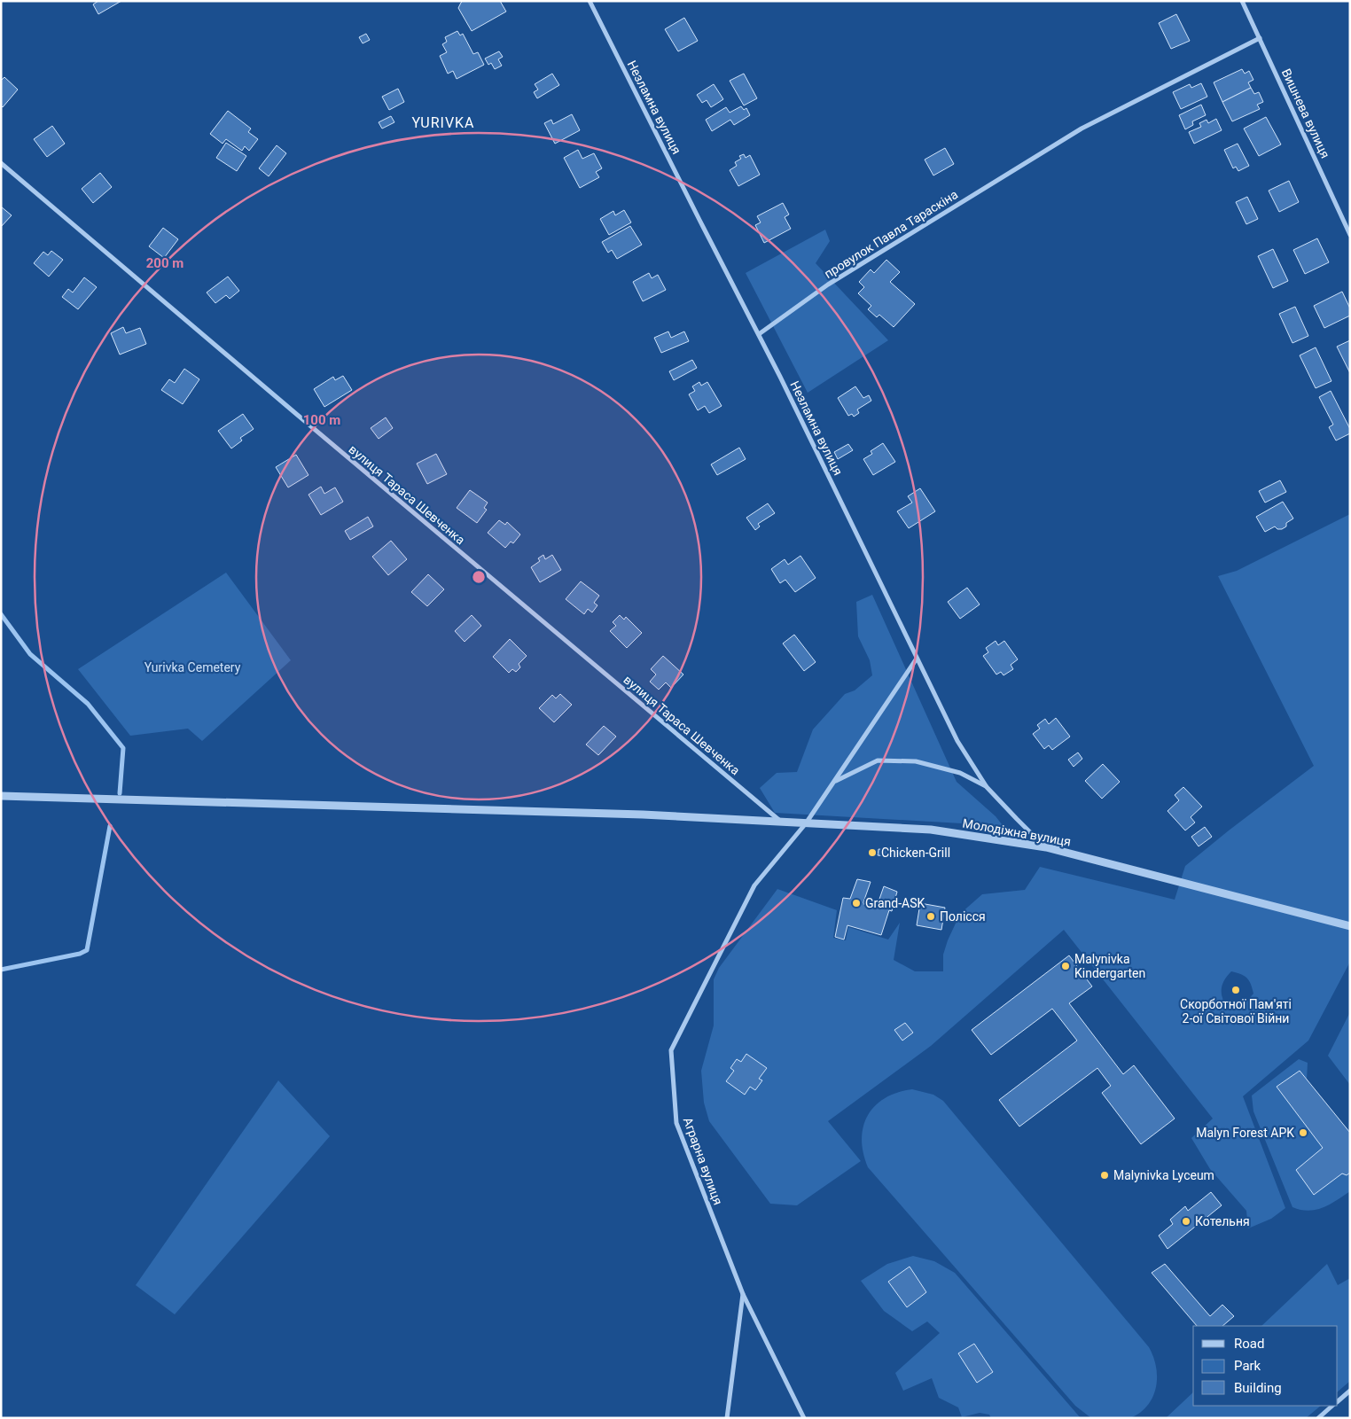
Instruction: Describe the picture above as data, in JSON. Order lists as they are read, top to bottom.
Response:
{
  "streets": {
    "street": [
      "Незламна вулиця",
      "Вишнева вулиця",
      "провулок Павла Тараскіна",
      "вулиця Тараса Шевченка",
      "Молодіжна вулиця",
      "Аграрна вулиця"
    ]
  },
  "crossings": [
    ["Незламна вулиця", "провулок Павла Тараскіна"],
    ["Незламна вулиця", "Молодіжна вулиця"],
    ["Незламна вулиця", "Аграрна вулиця"],
    ["Вишнева вулиця", "провулок Павла Тараскіна"],
    ["вулиця Тараса Шевченка", "Молодіжна вулиця"],
    ["Молодіжна вулиця", "Аграрна вулиця"]
  ],
  "districts": ["YURIVKA"],
  "parks": ["Yurivka Cemetery"],
  "places": [
    "Chicken-Grill",
    "Grand-ASK",
    "Полісся",
    "Malynivka Kindergarten",
    "Скорботної Пам'яті 2-ої Світової Війни",
    "Malyn Forest APK",
    "Malynivka Lyceum",
    "Котельня"
  ],
  "legend": ["Road", "Park", "Building"],
  "rings": ["200 m", "100 m"]
}
